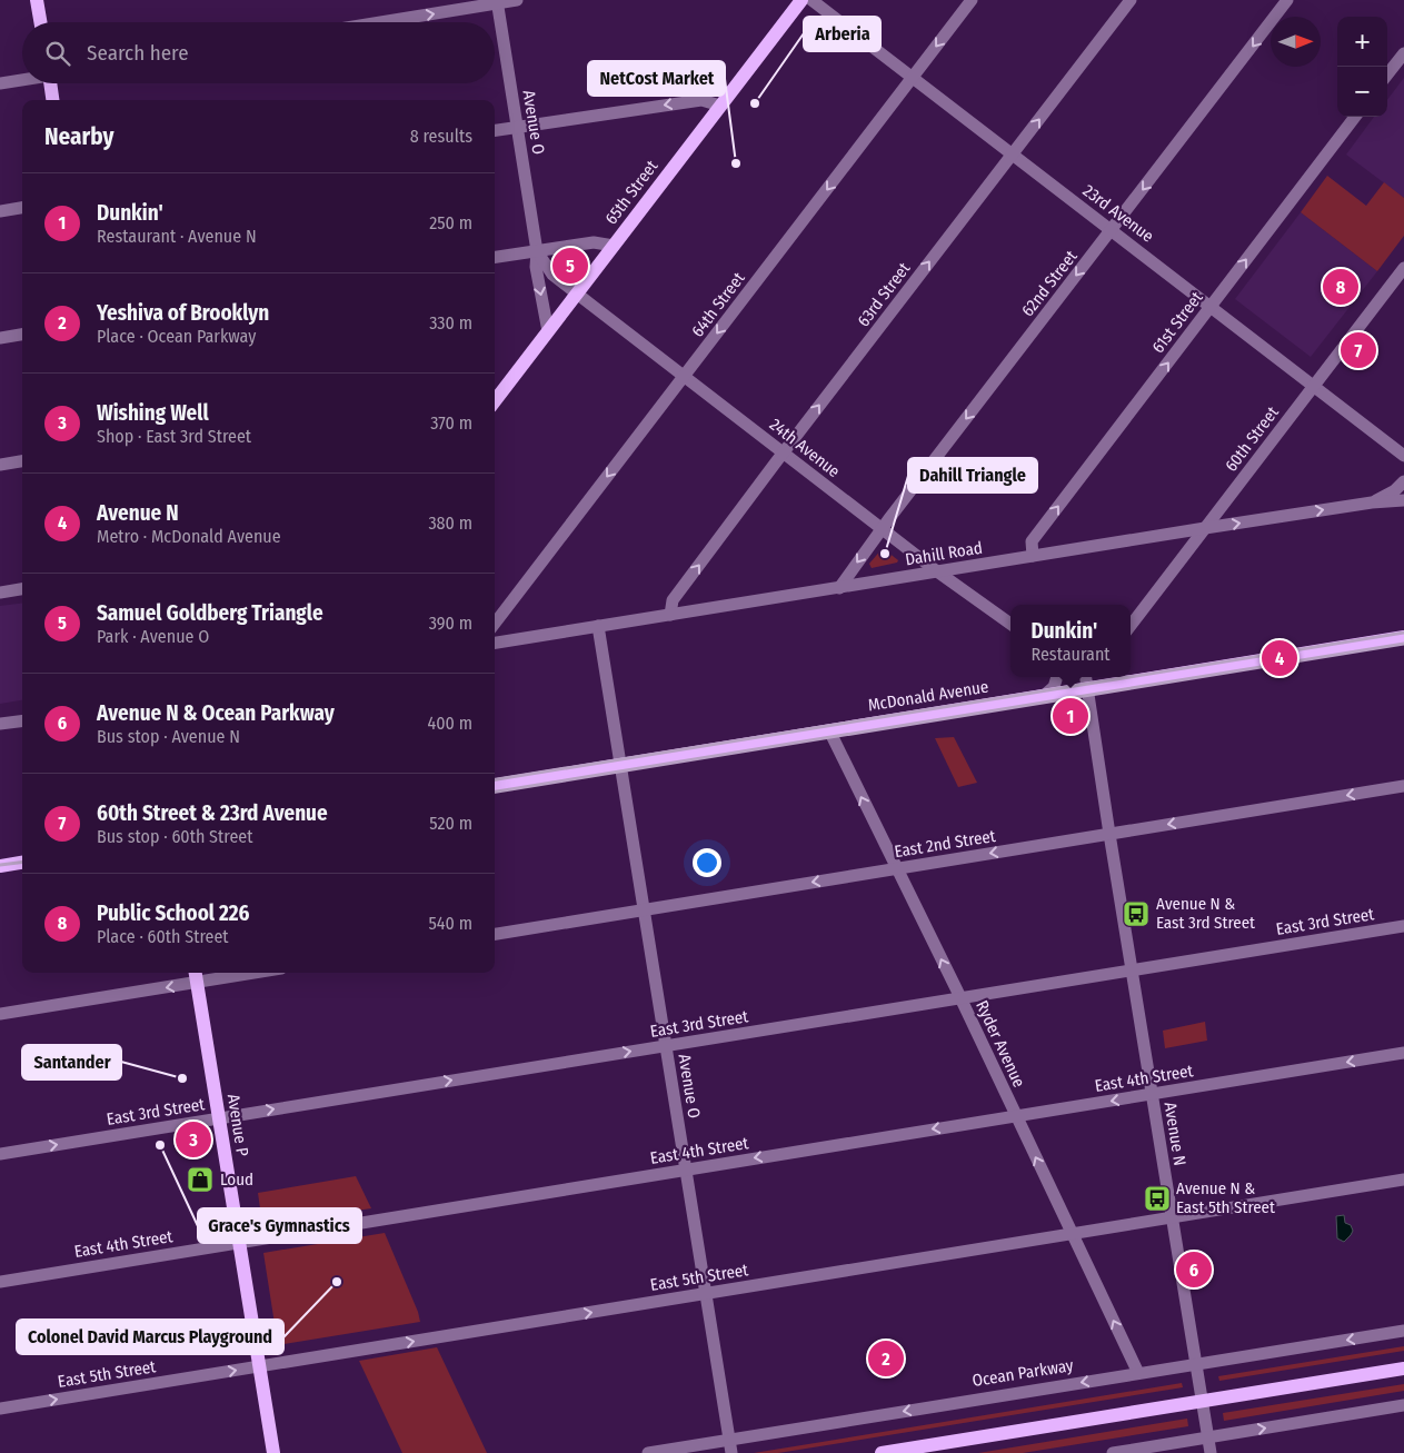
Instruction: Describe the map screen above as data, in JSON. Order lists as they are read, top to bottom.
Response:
{
  "streets": {
    "main road": ["65th Street", "McDonald Avenue", "Avenue P"],
    "street": [
      "Avenue O",
      "23rd Avenue",
      "62nd Street",
      "63rd Street",
      "64th Street",
      "61st Street",
      "60th Street",
      "24th Avenue",
      "Dahill Road",
      "East 2nd Street",
      "East 3rd Street",
      "Ryder Avenue",
      "East 4th Street",
      "Avenue N",
      "East 5th Street",
      "Ocean Parkway"
    ]
  },
  "crossings": [
    ["Avenue O", "65th Street"],
    ["Avenue O", "24th Avenue"],
    ["Avenue O", "Dahill Road"],
    ["Avenue O", "McDonald Avenue"],
    ["Avenue O", "East 2nd Street"],
    ["Avenue O", "East 3rd Street"],
    ["Avenue O", "East 4th Street"],
    ["Avenue O", "East 5th Street"],
    ["Avenue O", "Ocean Parkway"],
    ["65th Street", "24th Avenue"],
    ["23rd Avenue", "62nd Street"],
    ["23rd Avenue", "63rd Street"],
    ["23rd Avenue", "64th Street"],
    ["23rd Avenue", "61st Street"],
    ["23rd Avenue", "60th Street"],
    ["62nd Street", "24th Avenue"],
    ["62nd Street", "Dahill Road"],
    ["63rd Street", "24th Avenue"],
    ["63rd Street", "Dahill Road"],
    ["64th Street", "24th Avenue"],
    ["61st Street", "Dahill Road"],
    ["60th Street", "Dahill Road"],
    ["24th Avenue", "Dahill Road"],
    ["McDonald Avenue", "Ryder Avenue"],
    ["McDonald Avenue", "Avenue N"],
    ["East 2nd Street", "Ryder Avenue"],
    ["East 2nd Street", "Avenue N"],
    ["East 3rd Street", "Ryder Avenue"],
    ["East 3rd Street", "Avenue P"],
    ["East 3rd Street", "Avenue N"],
    ["Ryder Avenue", "East 4th Street"],
    ["Ryder Avenue", "East 5th Street"],
    ["Ryder Avenue", "Ocean Parkway"],
    ["East 4th Street", "Avenue P"],
    ["East 4th Street", "Avenue N"],
    ["Avenue P", "East 5th Street"],
    ["Avenue N", "East 5th Street"],
    ["Avenue N", "Ocean Parkway"]
  ],
  "one_way": [
    "62nd Street",
    "63rd Street",
    "64th Street",
    "61st Street",
    "East 2nd Street",
    "East 3rd Street",
    "Ryder Avenue",
    "East 4th Street",
    "East 5th Street"
  ],
  "places": {
    "other": [
      "Arberia",
      "NetCost Market",
      "Dahill Triangle",
      "Santander",
      "Grace's Gymnastics",
      "Colonel David Marcus Playground"
    ],
    "bus stop": ["Avenue N & East 3rd Street", "Avenue N & East 5th Street"],
    "shop": ["Loud"]
  },
  "north": "right",
  "page": {
    "map_buttons": ["+", "−"],
    "search": "Search here",
    "heading": ["Nearby", "8 results"],
    "list": [
      {
        "mark": "1",
        "name": "Dunkin'",
        "note": "Restaurant · Avenue N",
        "value": "250 m"
      },
      {
        "mark": "2",
        "name": "Yeshiva of Brooklyn",
        "note": "Place · Ocean Parkway",
        "value": "330 m"
      },
      {
        "mark": "3",
        "name": "Wishing Well",
        "note": "Shop · East 3rd Street",
        "value": "370 m"
      },
      {
        "mark": "4",
        "name": "Avenue N",
        "note": "Metro · McDonald Avenue",
        "value": "380 m"
      },
      {
        "mark": "5",
        "name": "Samuel Goldberg Triangle",
        "note": "Park · Avenue O",
        "value": "390 m"
      },
      {
        "mark": "6",
        "name": "Avenue N & Ocean Parkway",
        "note": "Bus stop · Avenue N",
        "value": "400 m"
      },
      {
        "mark": "7",
        "name": "60th Street & 23rd Avenue",
        "note": "Bus stop · 60th Street",
        "value": "520 m"
      },
      {
        "mark": "8",
        "name": "Public School 226",
        "note": "Place · 60th Street",
        "value": "540 m"
      }
    ],
    "pins": [
      "5",
      "8",
      "7",
      "4",
      "1",
      "3",
      "6",
      "2"
    ],
    "popup": ["Dunkin'", "Restaurant"]
  }
}
